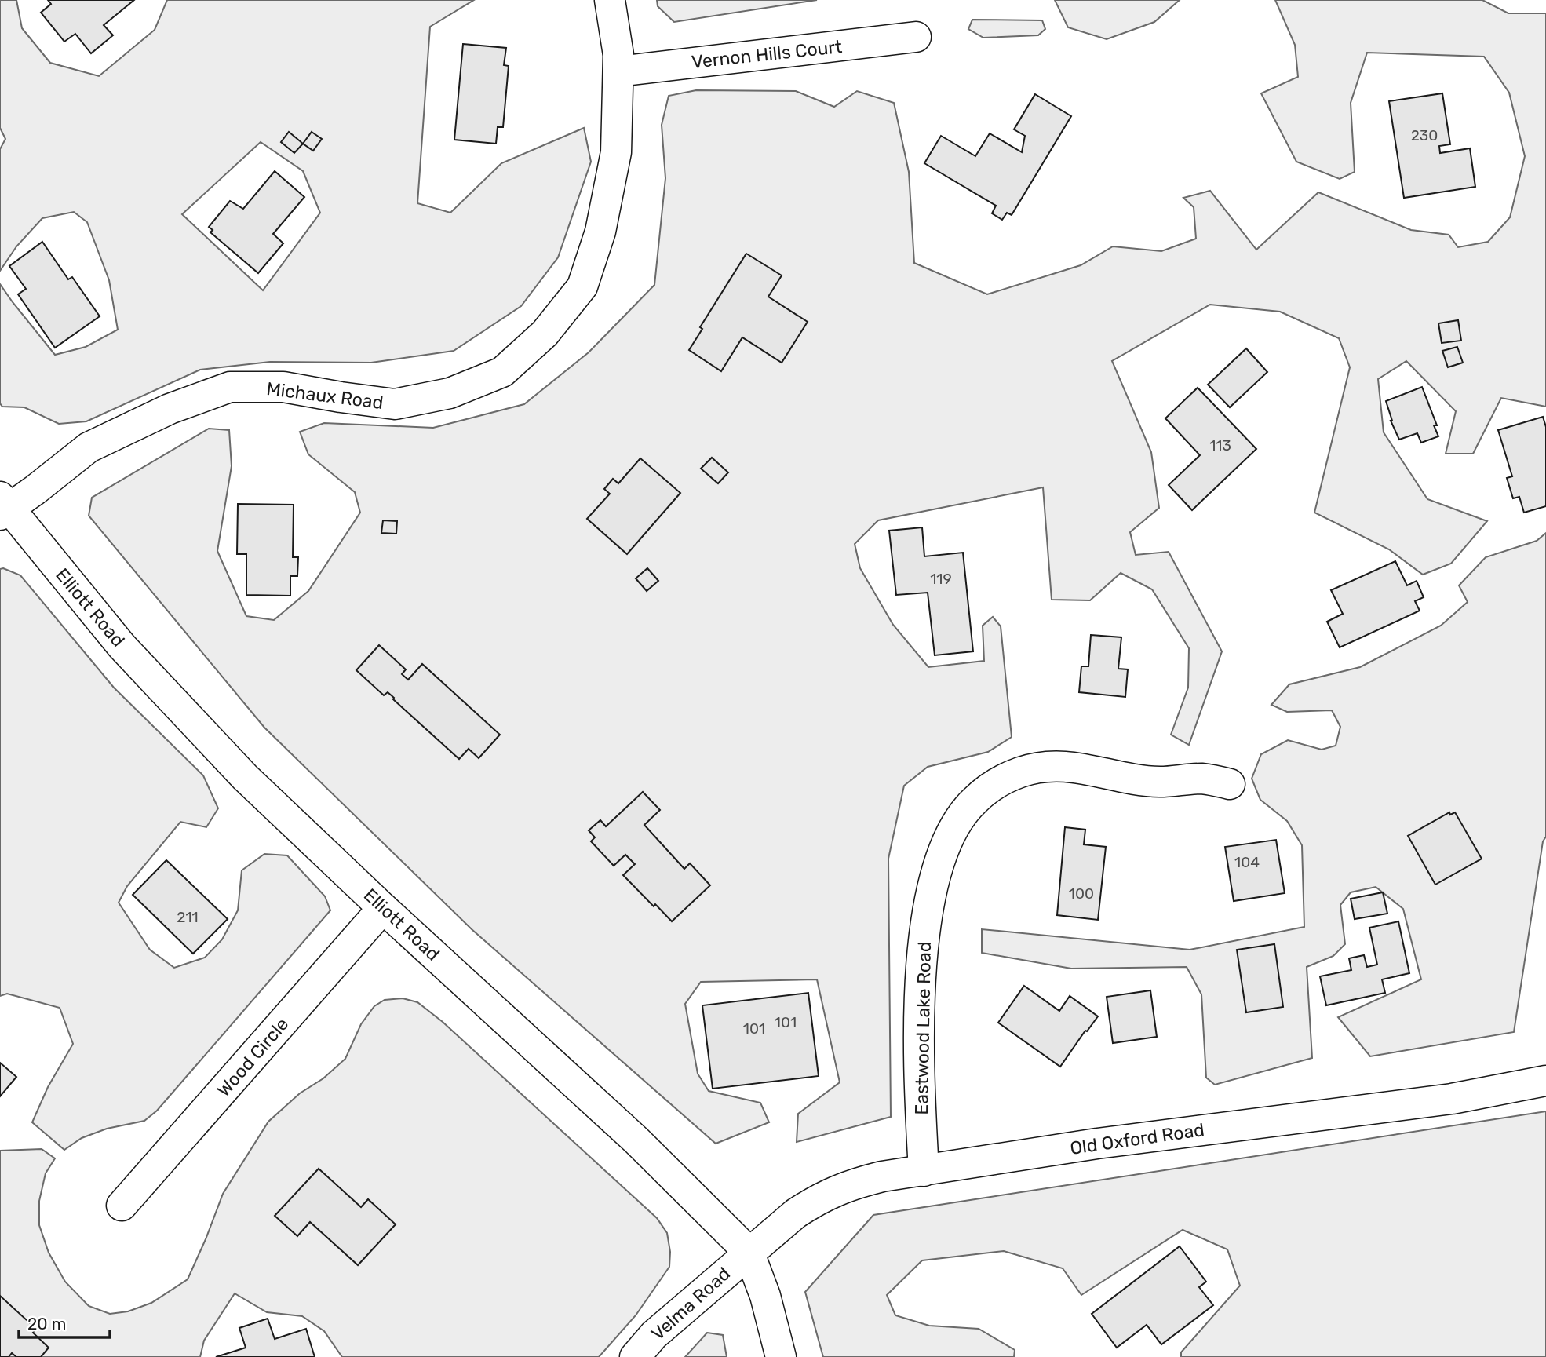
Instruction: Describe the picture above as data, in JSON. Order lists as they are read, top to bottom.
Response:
{
  "streets": {
    "street": [
      "Vernon Hills Court",
      "Michaux Road",
      "Elliott Road",
      "Eastwood Lake Road",
      "Wood Circle",
      "Old Oxford Road",
      "Velma Road"
    ]
  },
  "crossings": [
    ["Vernon Hills Court", "Michaux Road"],
    ["Michaux Road", "Elliott Road"],
    ["Elliott Road", "Wood Circle"],
    ["Elliott Road", "Old Oxford Road"],
    ["Elliott Road", "Velma Road"],
    ["Eastwood Lake Road", "Old Oxford Road"],
    ["Old Oxford Road", "Velma Road"]
  ],
  "house_numbers": [
    "230",
    "113",
    "119",
    "104",
    "100",
    "211",
    "101",
    "101"
  ],
  "scale_bar": "20 m"
}
